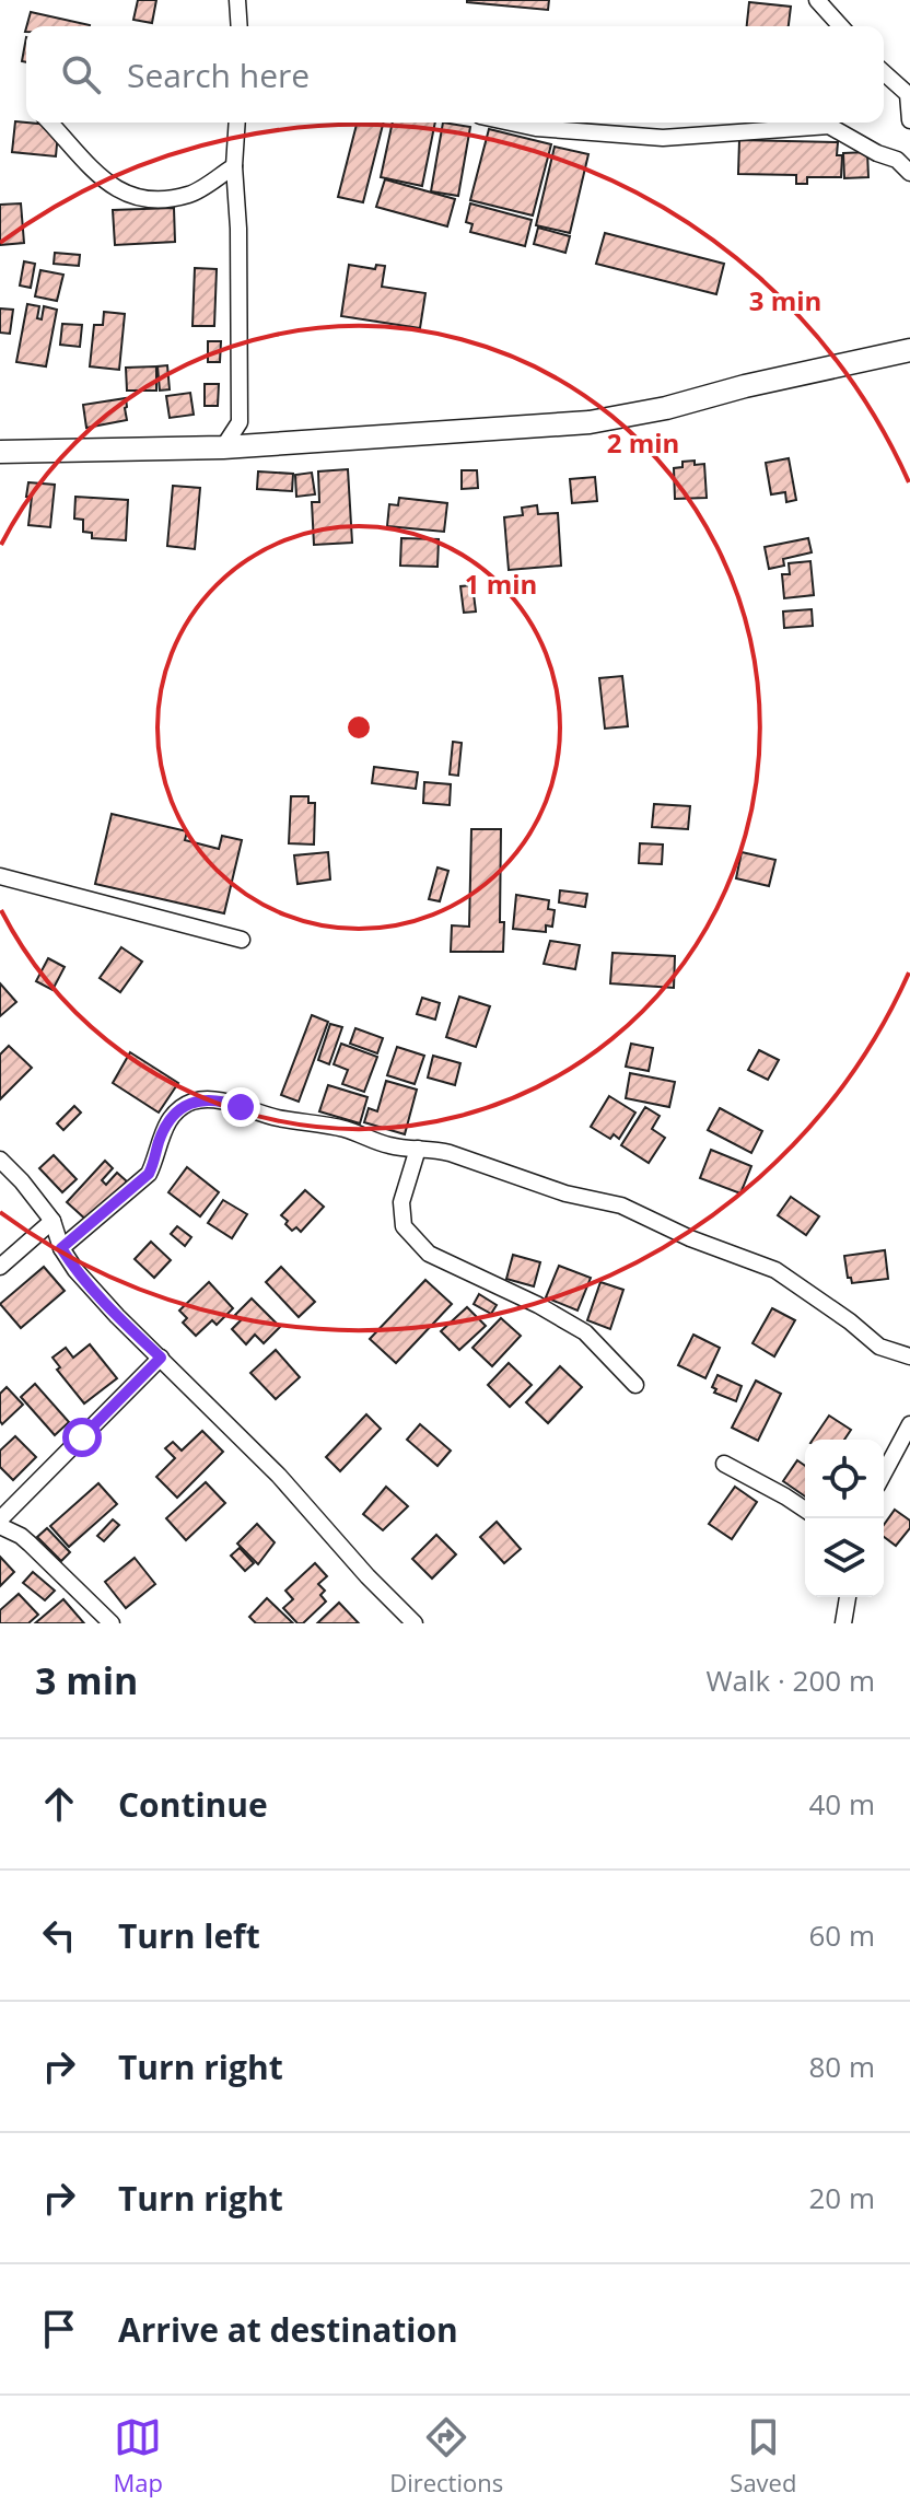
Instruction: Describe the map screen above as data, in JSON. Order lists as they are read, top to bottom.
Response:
{
  "page": {
    "search": "Search here",
    "heading": ["3 min", "Walk · 200 m"],
    "list": [
      ["Continue", "40 m"],
      ["Turn left", "60 m"],
      ["Turn right", "80 m"],
      ["Turn right", "20 m"],
      "Arrive at destination"
    ],
    "nav": ["Map", "Directions", "Saved"]
  },
  "rings": ["3 min", "2 min", "1 min"]
}
